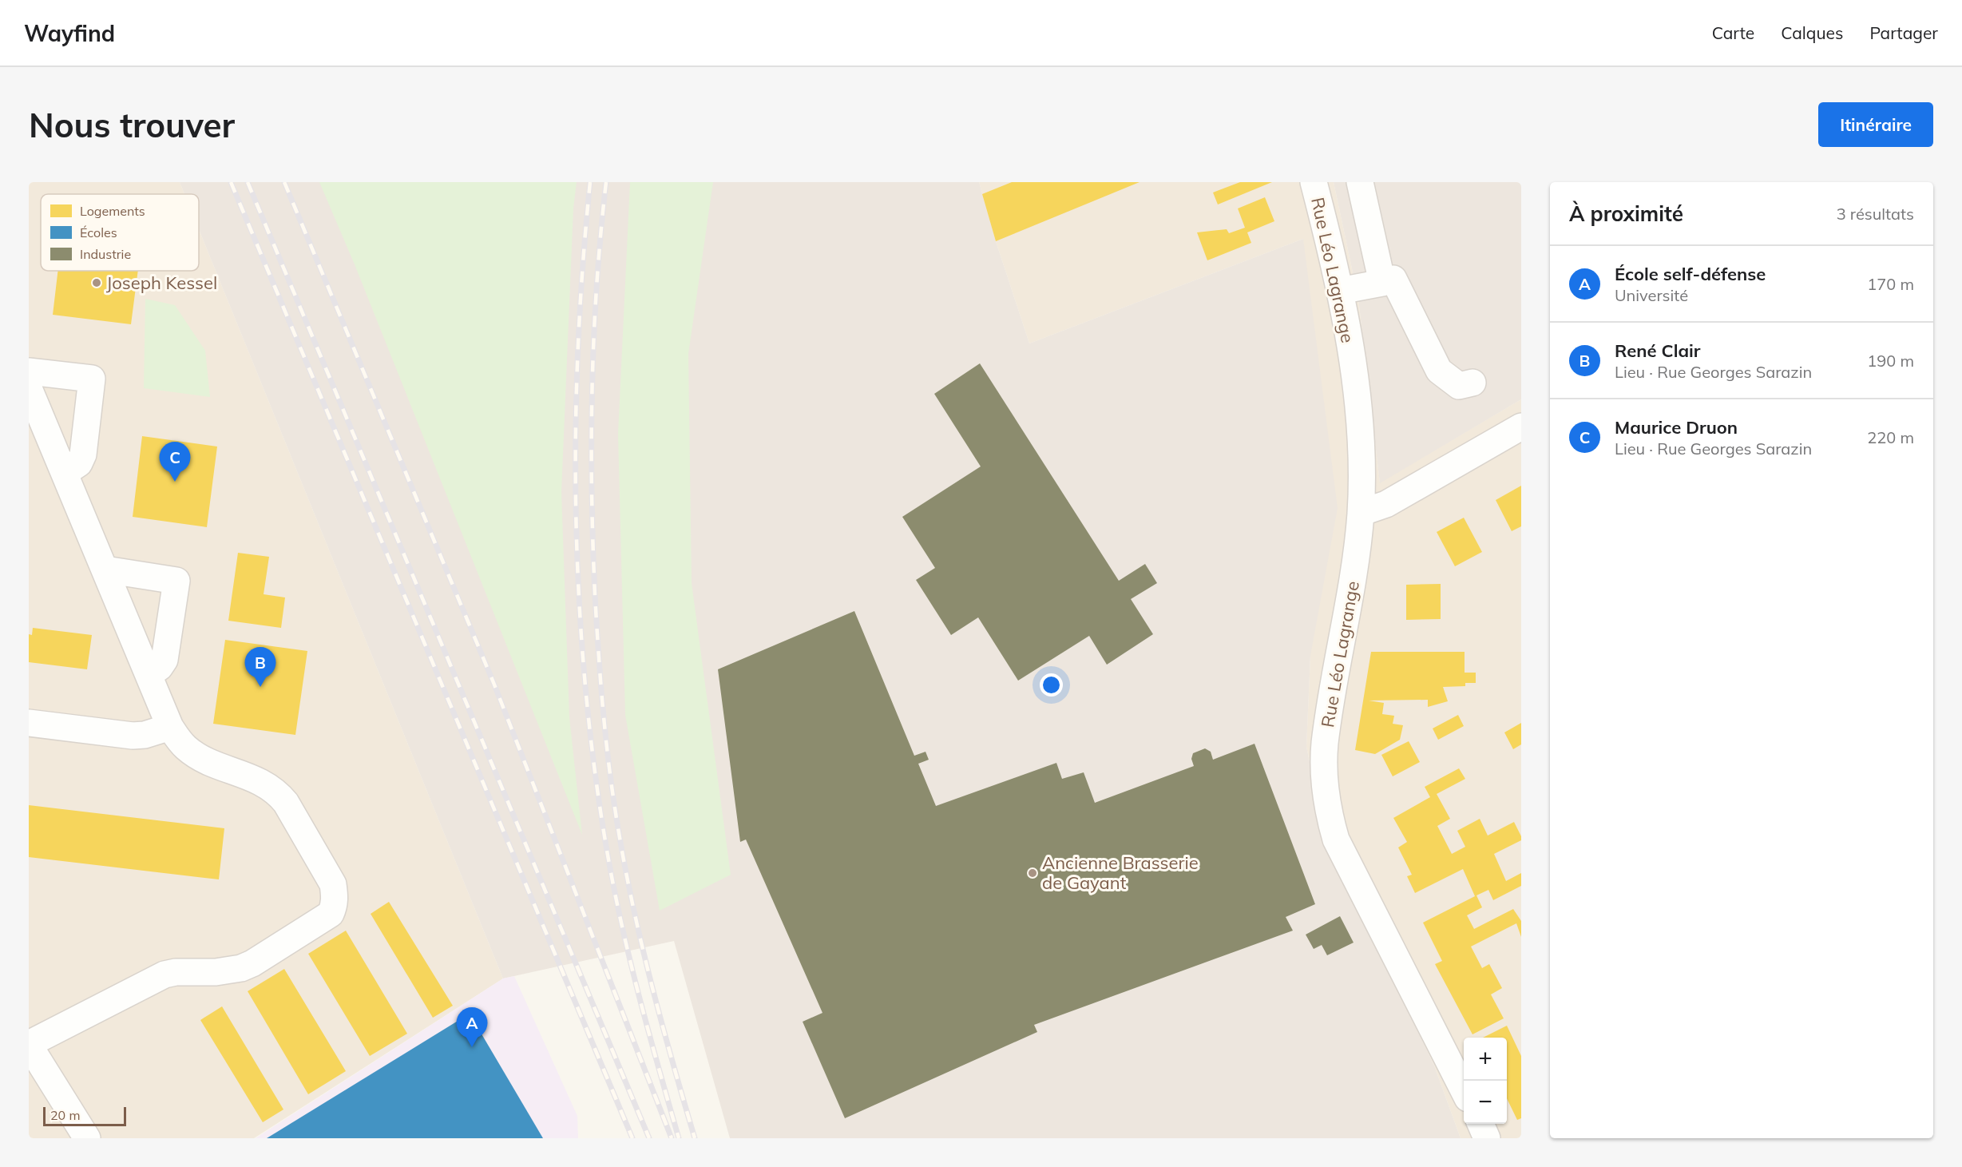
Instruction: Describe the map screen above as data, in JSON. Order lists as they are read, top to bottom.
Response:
{
  "streets": {
    "street": ["Rue Léo Lagrange"]
  },
  "places": ["Joseph Kessel", "Ancienne Brasserie de Gayant"],
  "legend": ["Logements", "Écoles", "Industrie"],
  "scale_bar": "20 m",
  "page": {
    "header": "Wayfind",
    "nav": ["Carte", "Calques", "Partager"],
    "buttons": "Itinéraire",
    "title": "Nous trouver",
    "heading": ["À proximité", "3 résultats"],
    "list": [
      {
        "mark": "A",
        "name": "École self-défense",
        "note": "Université",
        "value": "170 m"
      },
      {
        "mark": "B",
        "name": "René Clair",
        "note": "Lieu · Rue Georges Sarazin",
        "value": "190 m"
      },
      {
        "mark": "C",
        "name": "Maurice Druon",
        "note": "Lieu · Rue Georges Sarazin",
        "value": "220 m"
      }
    ],
    "pins": ["C", "B", "A"],
    "map_buttons": ["+", "−"],
    "scale": "20 m"
  }
}
